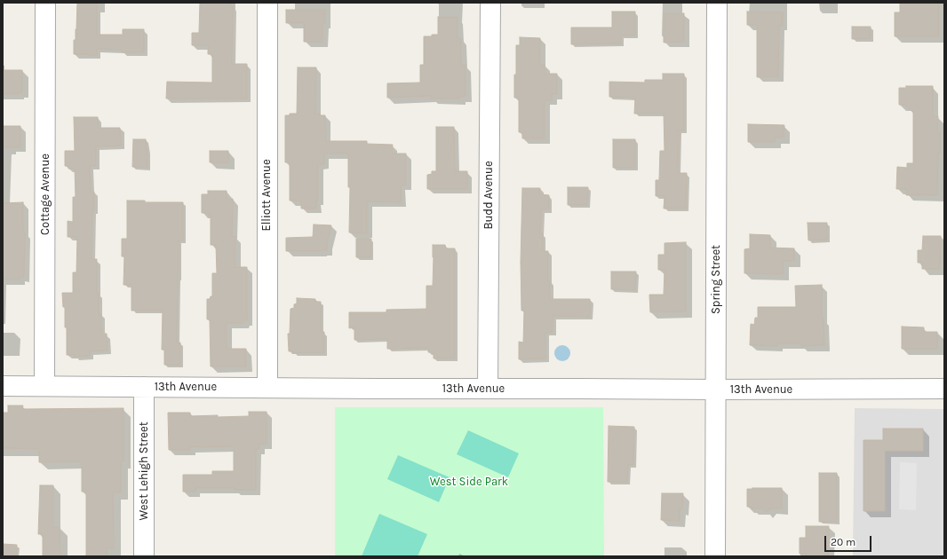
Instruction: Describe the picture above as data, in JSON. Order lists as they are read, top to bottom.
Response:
{
  "streets": {
    "street": [
      "Cottage Avenue",
      "Elliott Avenue",
      "Budd Avenue",
      "Spring Street",
      "13th Avenue",
      "West Lehigh Street"
    ]
  },
  "crossings": [
    ["Cottage Avenue", "13th Avenue"],
    ["Elliott Avenue", "13th Avenue"],
    ["Budd Avenue", "13th Avenue"],
    ["Spring Street", "13th Avenue"],
    ["13th Avenue", "West Lehigh Street"]
  ],
  "parks": ["West Side Park"],
  "scale_bar": "20 m"
}
